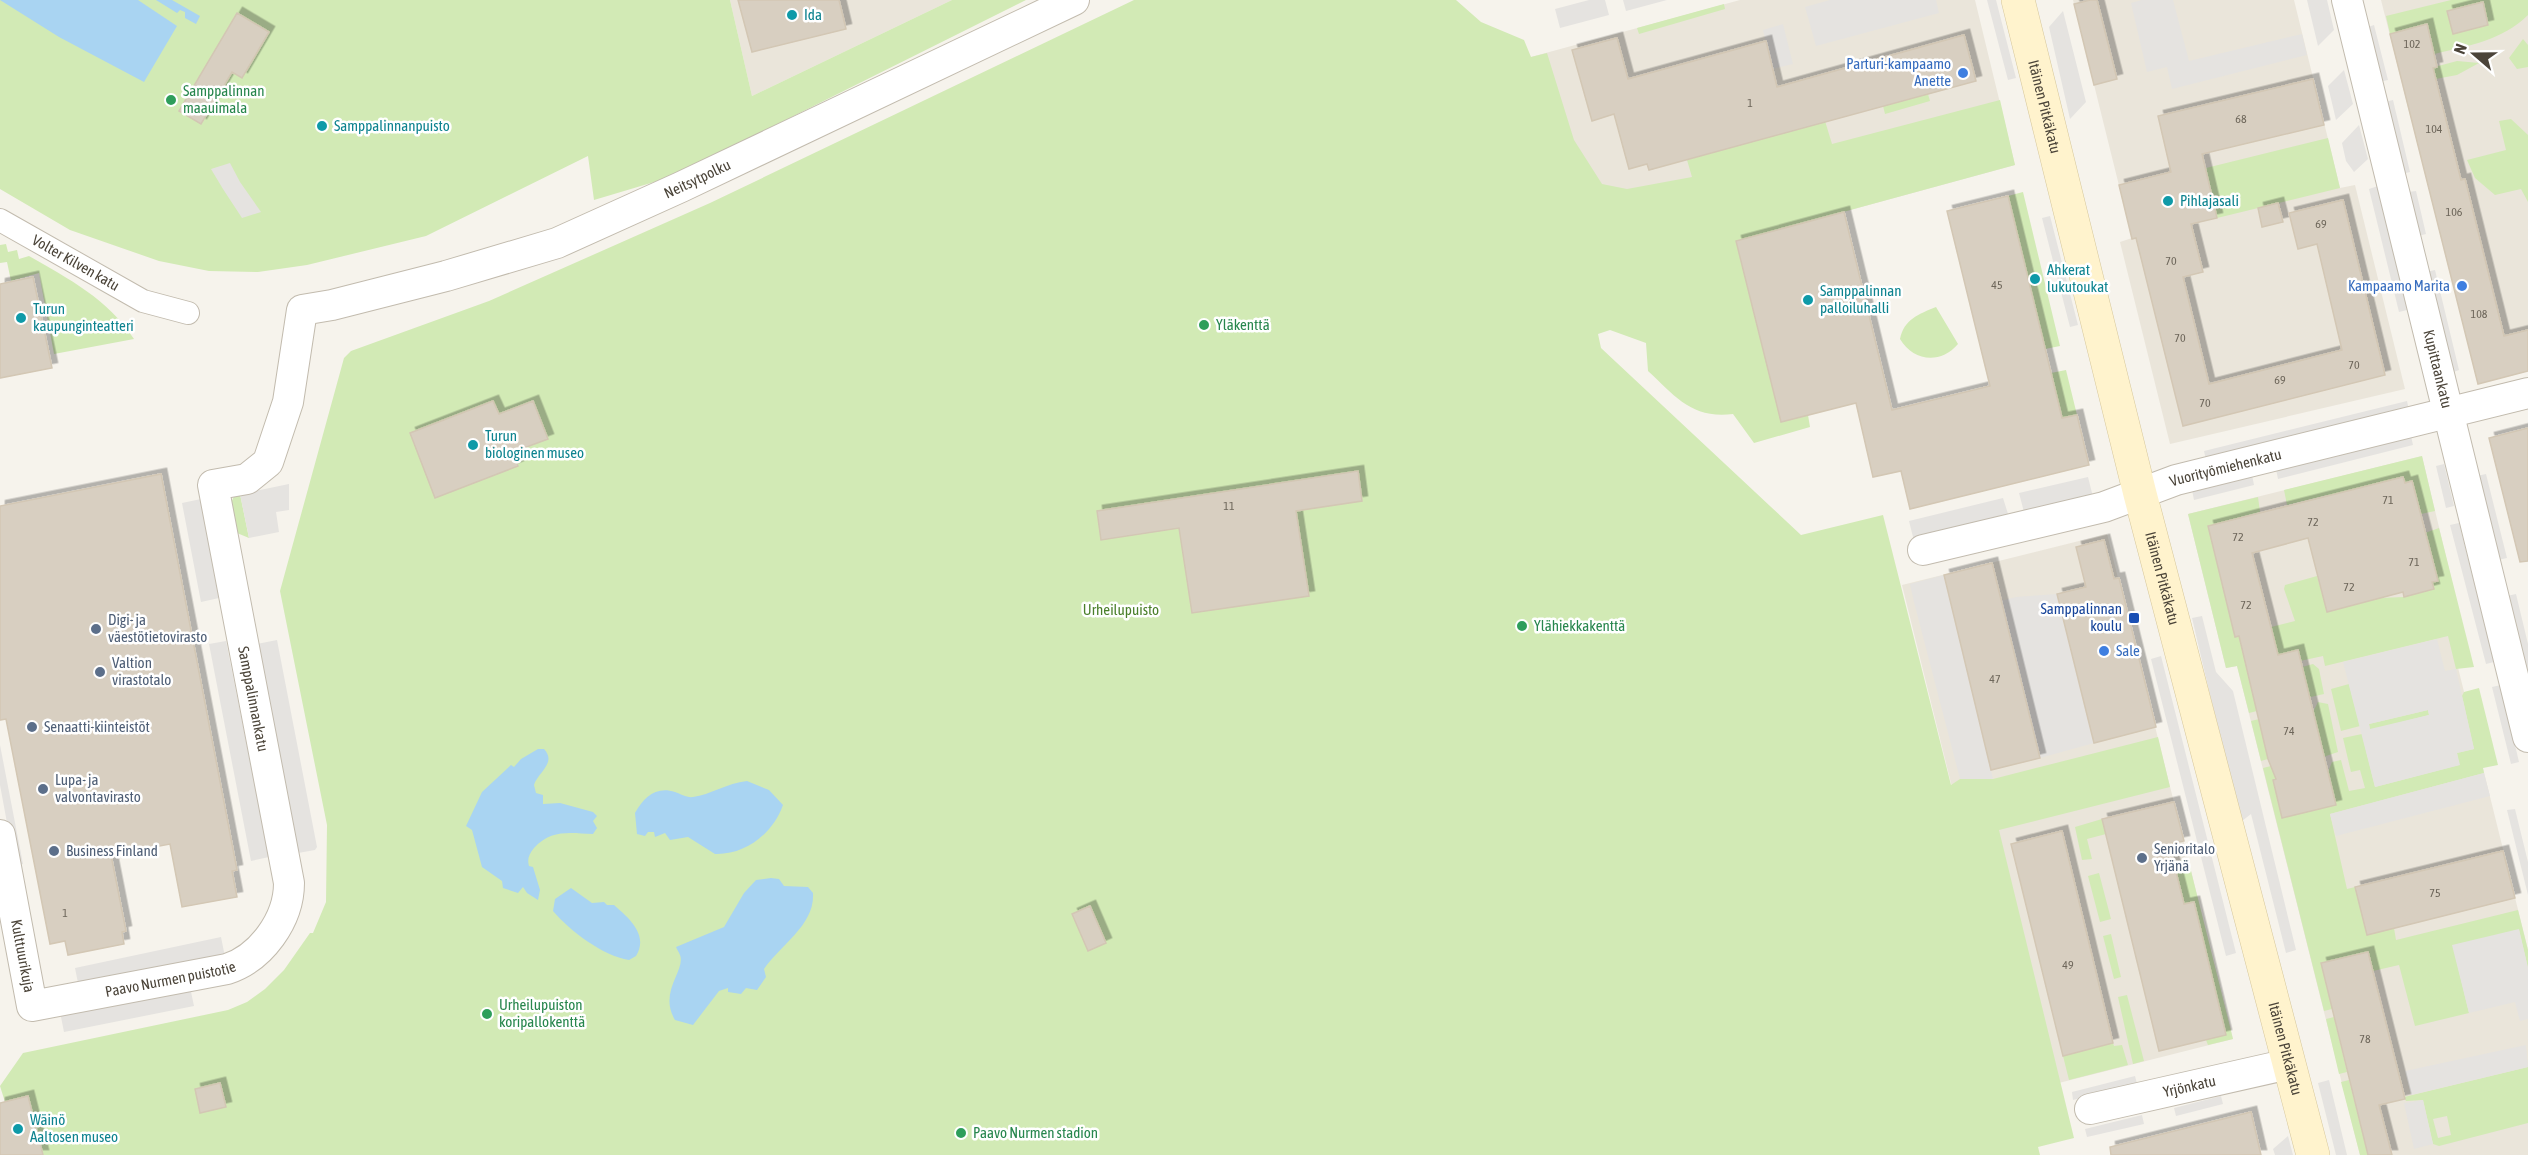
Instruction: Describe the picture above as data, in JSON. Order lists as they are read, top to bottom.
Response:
{
  "streets": {
    "main road": ["Itäinen Pitkäkatu"],
    "street": [
      "Neitsytpolku",
      "Volter Kilven katu",
      "Kupittaankatu",
      "Vuorityömiehenkatu",
      "Samppalinnankatu",
      "Kulttuurikuja",
      "Paavo Nurmen puistotie",
      "Yrjönkatu"
    ]
  },
  "crossings": [
    ["Itäinen Pitkäkatu", "Vuorityömiehenkatu"],
    ["Itäinen Pitkäkatu", "Yrjönkatu"],
    ["Neitsytpolku", "Samppalinnankatu"],
    ["Kupittaankatu", "Vuorityömiehenkatu"],
    ["Samppalinnankatu", "Paavo Nurmen puistotie"],
    ["Kulttuurikuja", "Paavo Nurmen puistotie"]
  ],
  "parks": ["Urheilupuisto"],
  "places": {
    "other": [
      "Ida",
      "Parturi-kampaamo Anette",
      "Samppalinnan maauimala",
      "Samppalinnanpuisto",
      "Pihlajasali",
      "Ahkerat lukutoukat",
      "Kampaamo Marita",
      "Samppalinnan palloiluhalli",
      "Turun kaupunginteatteri",
      "Yläkenttä",
      "Turun biologinen museo",
      "Ylähiekkakenttä",
      "Digi- ja väestötietovirasto",
      "Sale",
      "Valtion virastotalo",
      "Senaatti-kiinteistöt",
      "Lupa- ja valvontavirasto",
      "Business Finland",
      "Senioritalo Yrjänä",
      "Urheilupuiston koripallokenttä",
      "Wäinö Aaltosen museo",
      "Paavo Nurmen stadion"
    ],
    "transit": ["Samppalinnan koulu"]
  },
  "house_numbers": [
    "102",
    "1",
    "68",
    "104",
    "106",
    "69",
    "70",
    "45",
    "108",
    "70",
    "70",
    "69",
    "70",
    "71",
    "11",
    "72",
    "72",
    "71",
    "72",
    "72",
    "47",
    "74",
    "75",
    "1",
    "49",
    "78"
  ],
  "north": "left"
}
